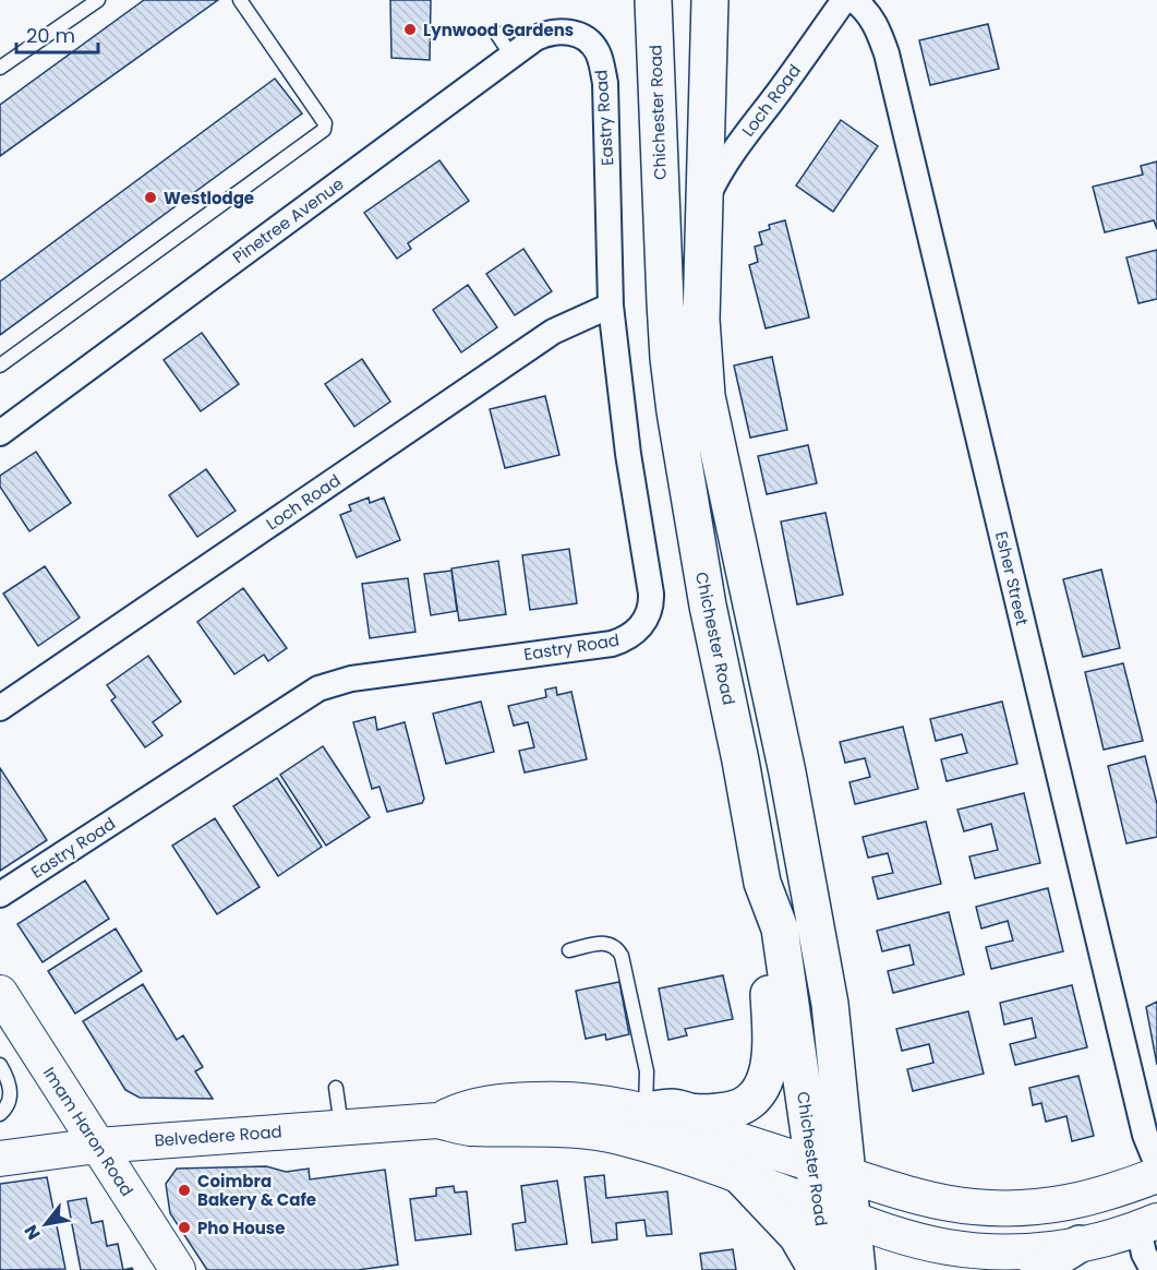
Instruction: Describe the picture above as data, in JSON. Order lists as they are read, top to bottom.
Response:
{
  "streets": {
    "main road": ["Chichester Road", "Imam Haron Road", "Belvedere Road"],
    "street": [
      "Loch Road",
      "Eastry Road",
      "Pinetree Avenue",
      "Esher Street"
    ]
  },
  "crossings": [
    ["Loch Road", "Chichester Road"],
    ["Loch Road", "Eastry Road"],
    ["Chichester Road", "Belvedere Road"],
    ["Eastry Road", "Pinetree Avenue"],
    ["Imam Haron Road", "Belvedere Road"]
  ],
  "places": [
    "Lynwood Gardens",
    "Westlodge",
    "Coimbra Bakery & Cafe",
    "Pho House"
  ],
  "scale_bar": "20 m",
  "north": "bottom left"
}
